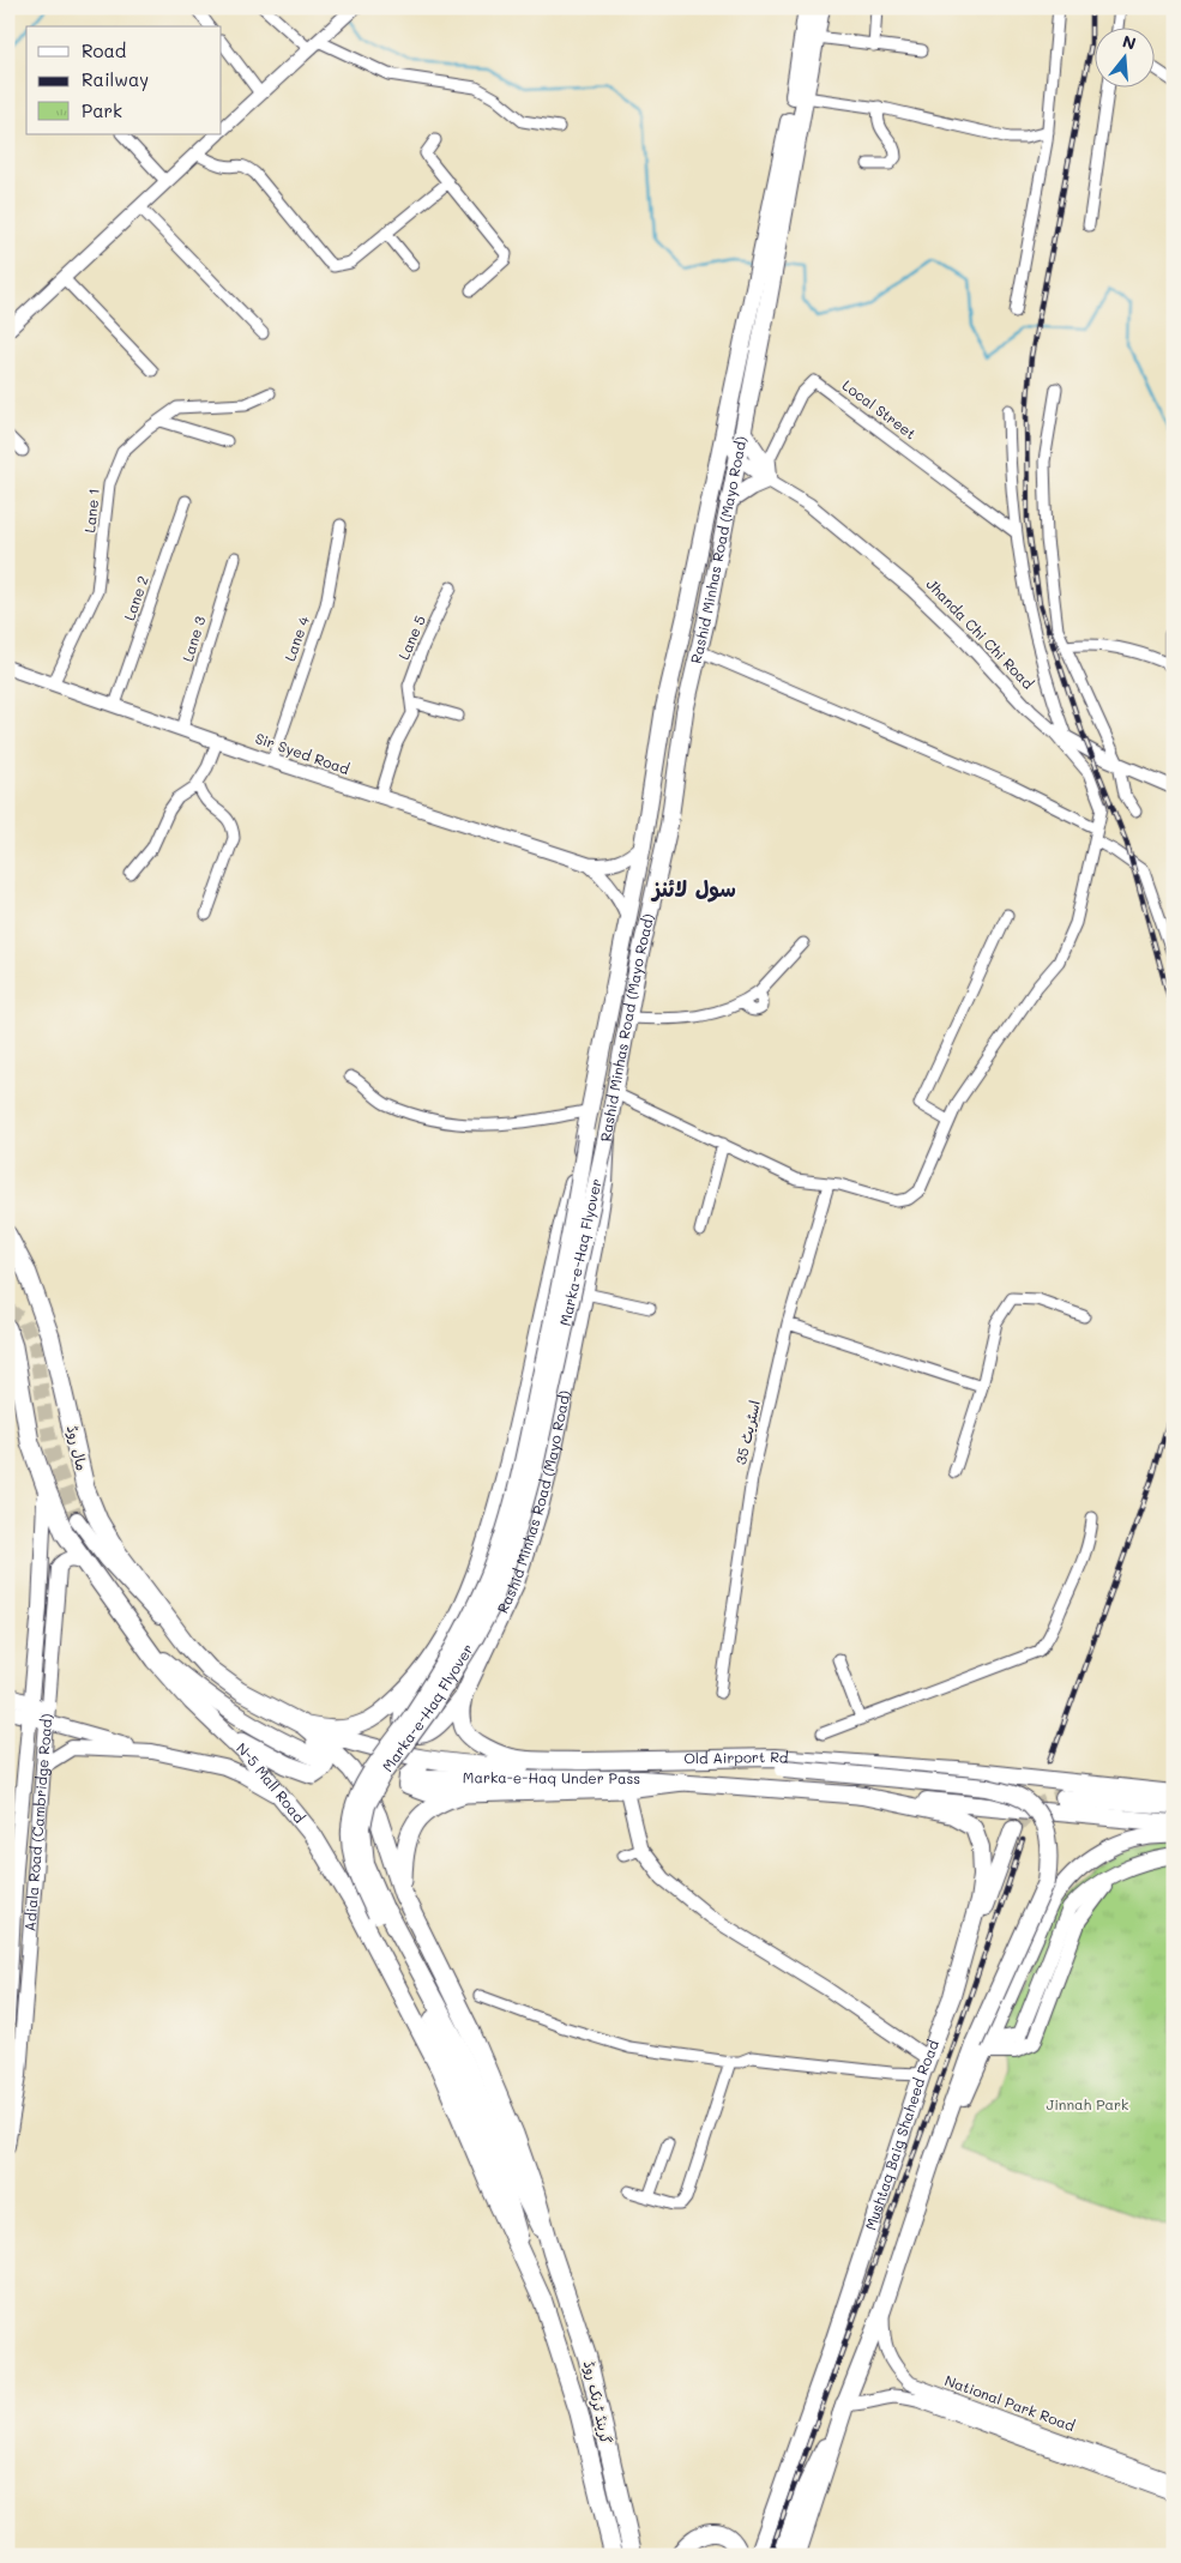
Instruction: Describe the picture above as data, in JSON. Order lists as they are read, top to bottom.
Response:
{
  "streets": {
    "highway": ["مال روڈ", "N-5 Mall Road", "گرینڈ ٹرنک روڈ"],
    "main road": [
      "Rashid Minhas Road (Mayo Road)",
      "Marka-e-Haq Flyover",
      "Old Airport Rd",
      "Marka-e-Haq Under Pass",
      "Adiala Road (Cambridge Road)",
      "Mushtaq Baig Shaheed Road"
    ],
    "street": [
      "Local Street",
      "Lane 1",
      "Lane 2",
      "Jhanda Chi Chi Road",
      "Lane 5",
      "Lane 3",
      "Lane 4",
      "Sir Syed Road",
      "اسٹریٹ 35",
      "National Park Road"
    ]
  },
  "crossings": [
    ["Local Street", "Jhanda Chi Chi Road"],
    ["Lane 1", "Sir Syed Road"],
    ["Rashid Minhas Road (Mayo Road)", "Jhanda Chi Chi Road"],
    ["Rashid Minhas Road (Mayo Road)", "Sir Syed Road"],
    ["Rashid Minhas Road (Mayo Road)", "Marka-e-Haq Flyover"],
    ["Rashid Minhas Road (Mayo Road)", "مال روڈ"],
    ["Rashid Minhas Road (Mayo Road)", "Old Airport Rd"],
    ["Rashid Minhas Road (Mayo Road)", "گرینڈ ٹرنک روڈ"],
    ["Lane 2", "Sir Syed Road"],
    ["Lane 5", "Sir Syed Road"],
    ["Lane 3", "Sir Syed Road"],
    ["Lane 4", "Sir Syed Road"],
    ["Marka-e-Haq Flyover", "N-5 Mall Road"],
    ["Marka-e-Haq Flyover", "گرینڈ ٹرنک روڈ"],
    ["مال روڈ", "Old Airport Rd"],
    ["مال روڈ", "گرینڈ ٹرنک روڈ"],
    ["Old Airport Rd", "Marka-e-Haq Under Pass"],
    ["Old Airport Rd", "Mushtaq Baig Shaheed Road"],
    ["Old Airport Rd", "گرینڈ ٹرنک روڈ"],
    ["N-5 Mall Road", "Adiala Road (Cambridge Road)"],
    ["N-5 Mall Road", "گرینڈ ٹرنک روڈ"]
  ],
  "districts": ["سول لائنز"],
  "parks": ["Jinnah Park"],
  "legend": ["Road", "Railway", "Park"],
  "north": "top"
}
